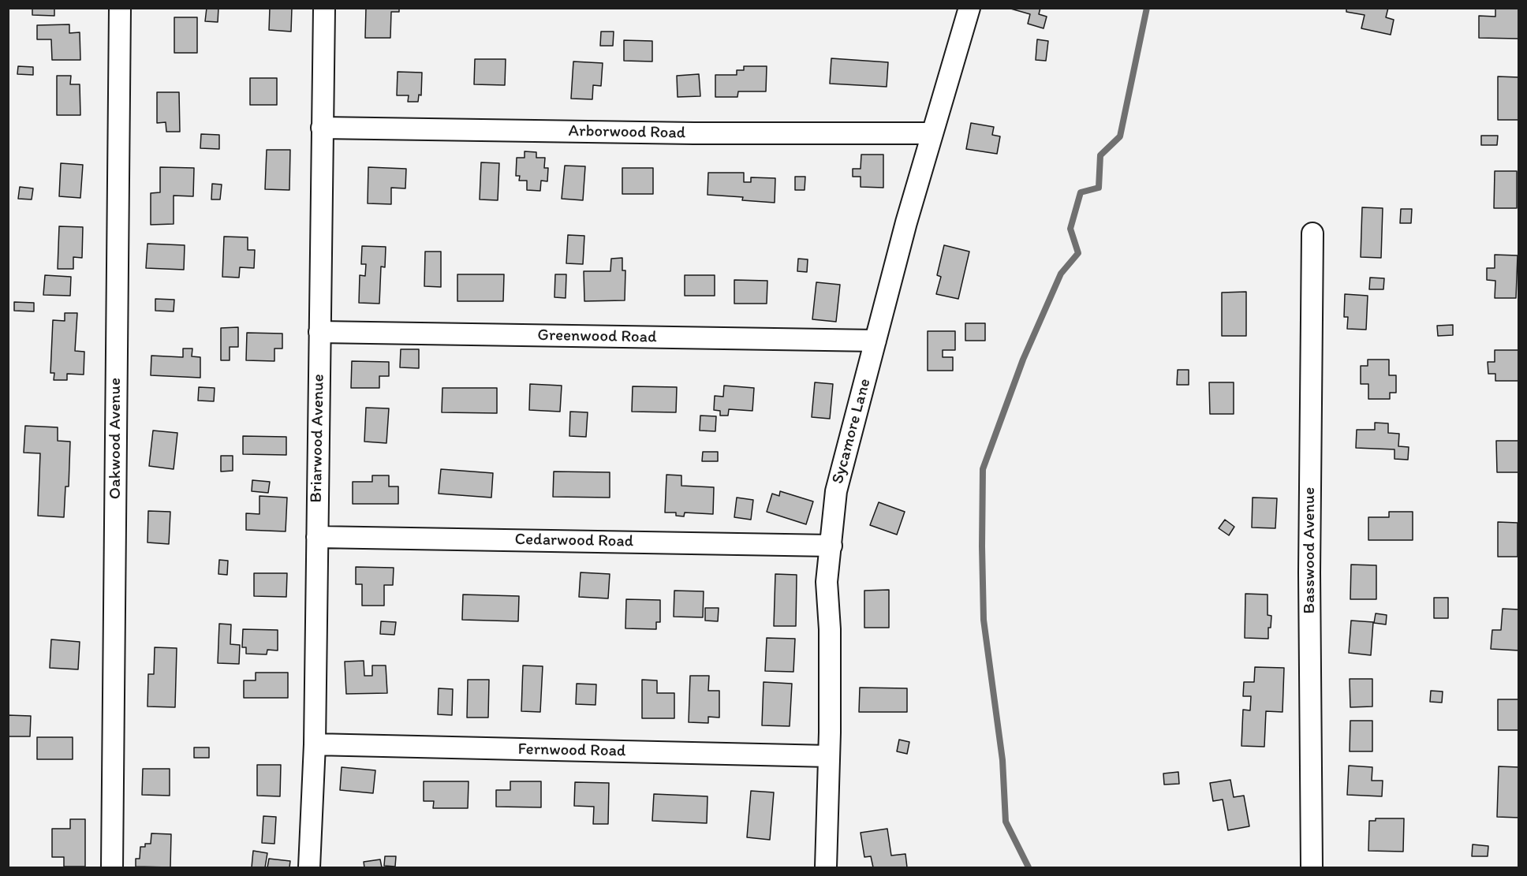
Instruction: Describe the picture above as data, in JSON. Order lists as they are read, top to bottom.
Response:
{
  "streets": {
    "street": [
      "Arborwood Road",
      "Greenwood Road",
      "Sycamore Lane",
      "Oakwood Avenue",
      "Briarwood Avenue",
      "Cedarwood Road",
      "Basswood Avenue",
      "Fernwood Road"
    ]
  },
  "crossings": [
    ["Arborwood Road", "Sycamore Lane"],
    ["Arborwood Road", "Briarwood Avenue"],
    ["Greenwood Road", "Sycamore Lane"],
    ["Greenwood Road", "Briarwood Avenue"],
    ["Sycamore Lane", "Cedarwood Road"],
    ["Sycamore Lane", "Fernwood Road"],
    ["Briarwood Avenue", "Cedarwood Road"],
    ["Briarwood Avenue", "Fernwood Road"]
  ]
}
